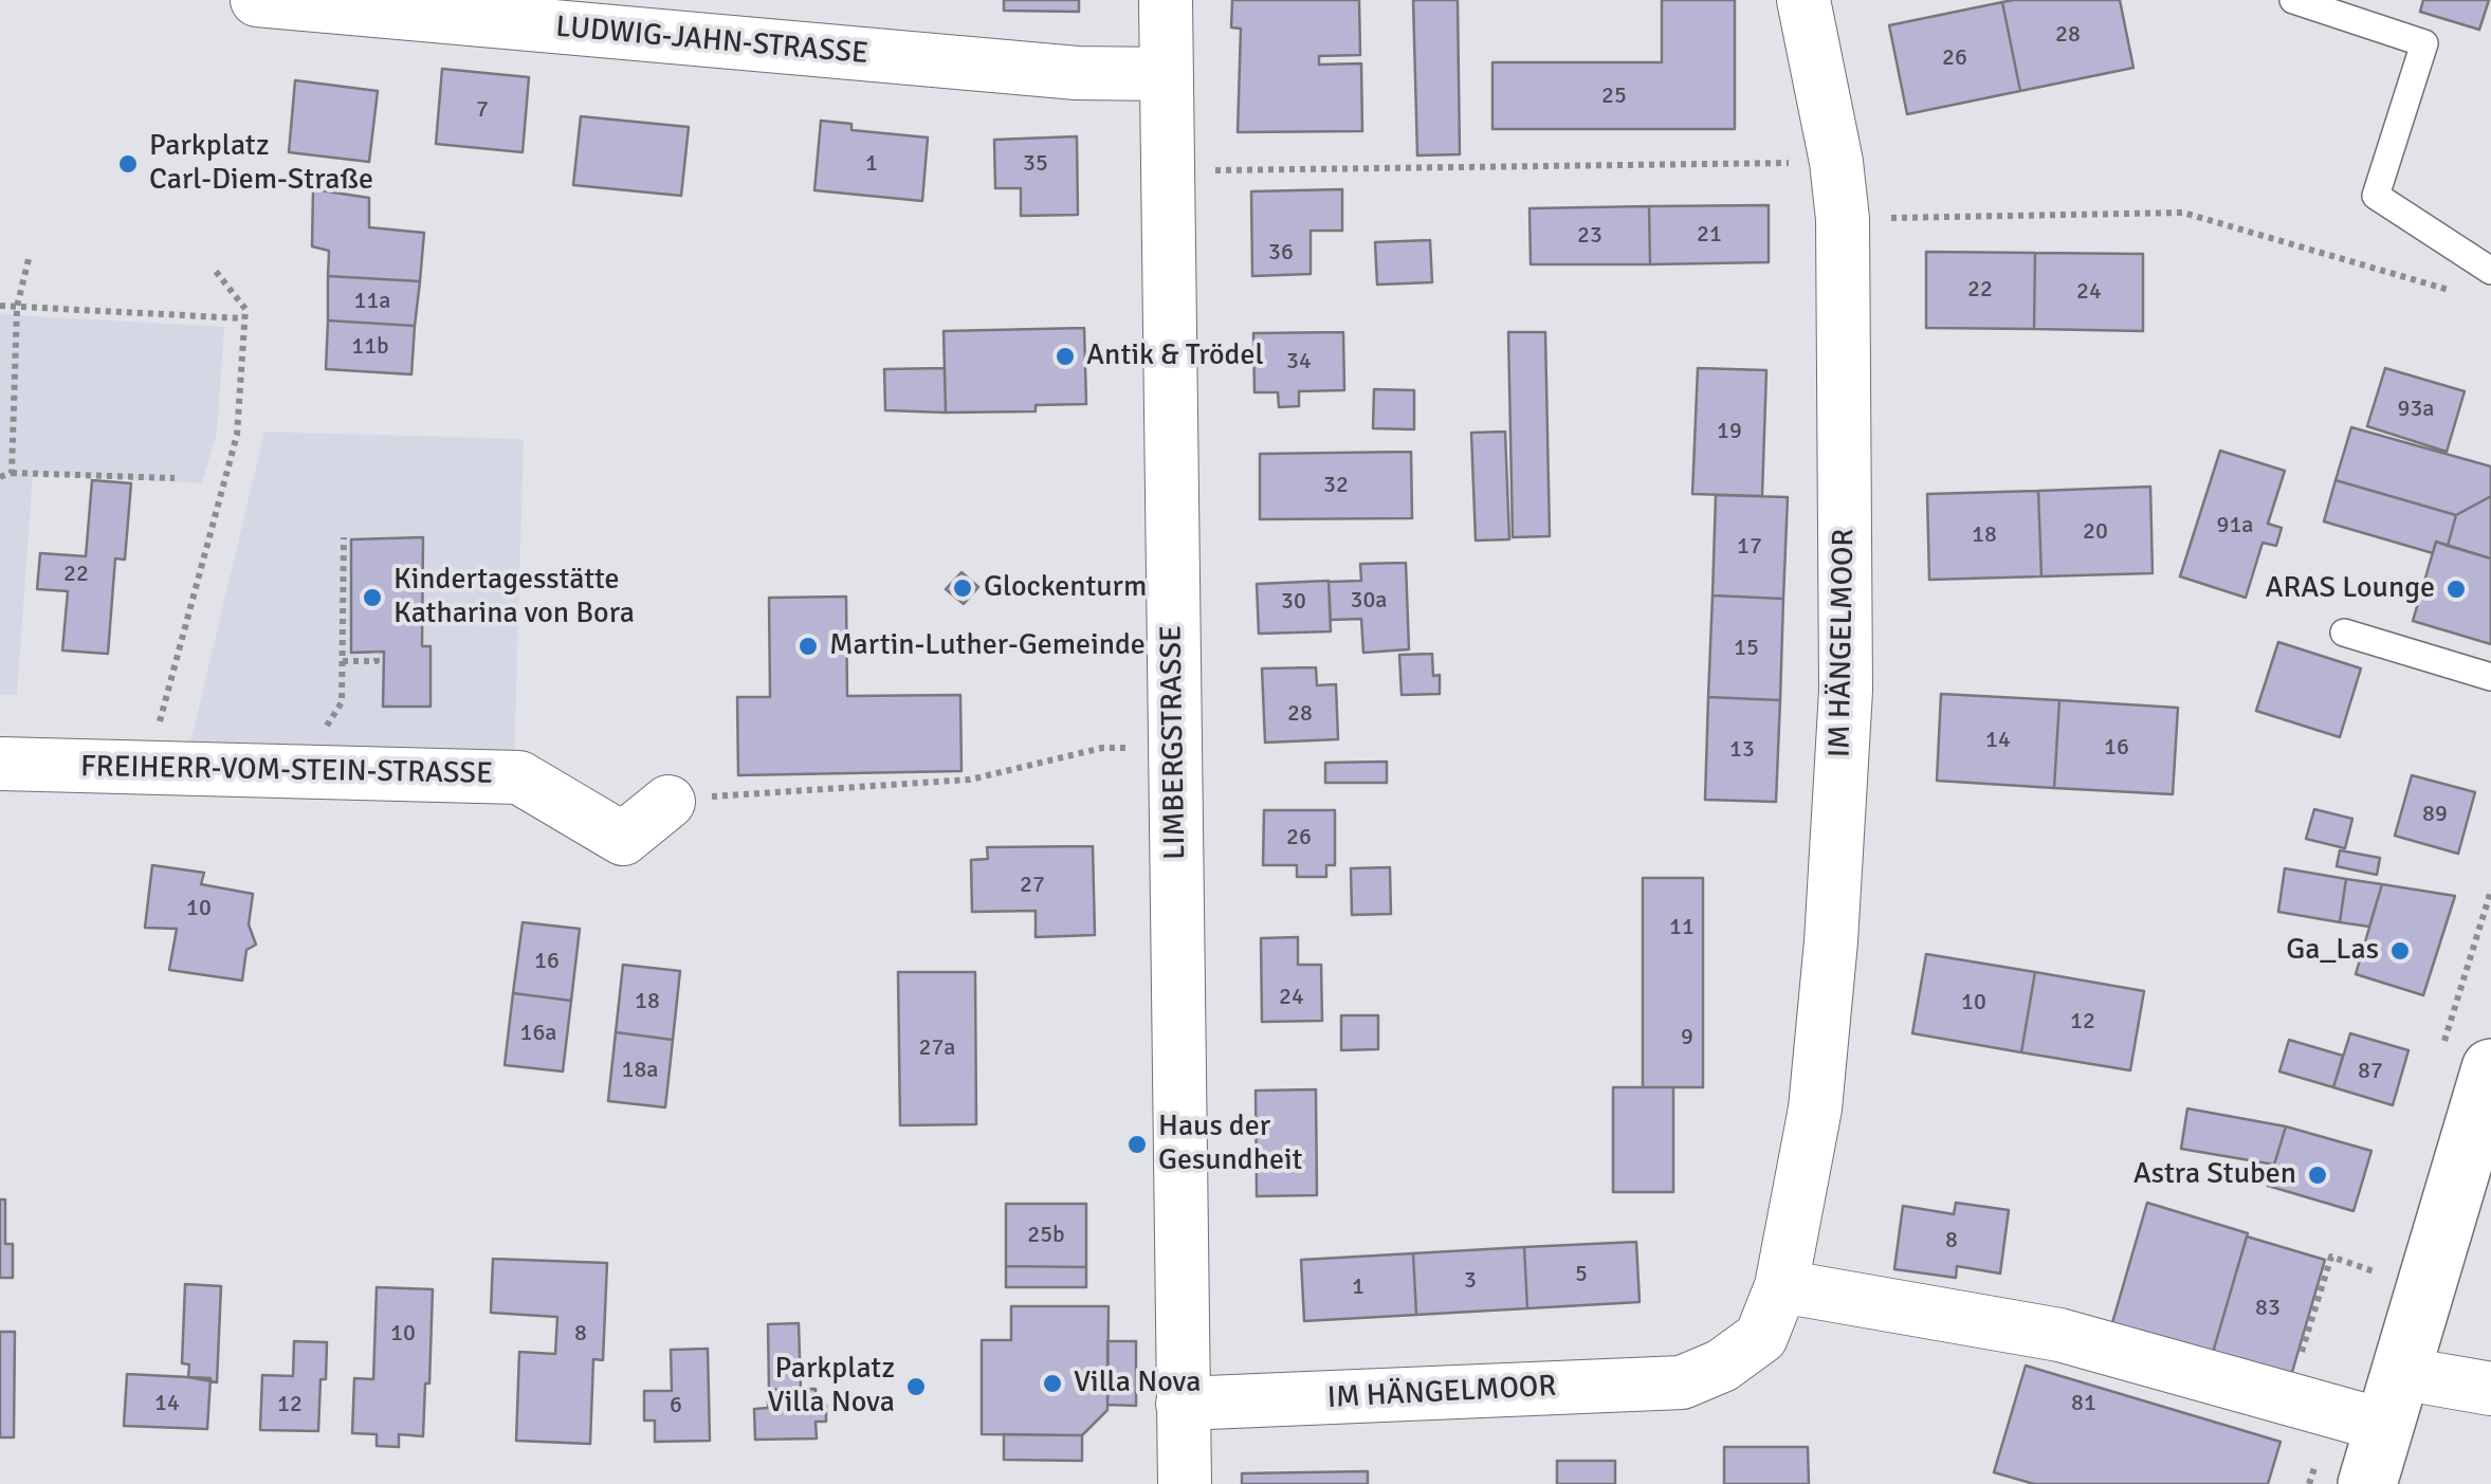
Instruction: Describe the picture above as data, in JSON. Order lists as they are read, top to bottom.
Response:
{
  "streets": {
    "street": [
      "LUDWIG-JAHN-STRASSE",
      "IM HÄNGELMOOR",
      "LIMBERGSTRASSE",
      "FREIHERR-VOM-STEIN-STRASSE"
    ]
  },
  "crossings": [
    ["LUDWIG-JAHN-STRASSE", "LIMBERGSTRASSE"],
    ["IM HÄNGELMOOR", "LIMBERGSTRASSE"]
  ],
  "places": [
    "Parkplatz Carl-Diem-Straße",
    "Antik & Trödel",
    "Glockenturm",
    "ARAS Lounge",
    "Kindertagesstätte Katharina von Bora",
    "Martin-Luther-Gemeinde",
    "Ga_Las",
    "Haus der Gesundheit",
    "Astra Stuben",
    "Villa Nova",
    "Parkplatz Villa Nova"
  ],
  "house_numbers": [
    "28",
    "26",
    "25",
    "7",
    "1",
    "35",
    "21",
    "23",
    "36",
    "22",
    "24",
    "11a",
    "11b",
    "34",
    "93a",
    "19",
    "32",
    "91a",
    "20",
    "18",
    "17",
    "22",
    "30a",
    "30",
    "15",
    "28",
    "14",
    "16",
    "13",
    "89",
    "26",
    "27",
    "10",
    "11",
    "16",
    "24",
    "18",
    "10",
    "12",
    "16a",
    "9",
    "27a",
    "18a",
    "87",
    "25b",
    "8",
    "5",
    "3",
    "1",
    "83",
    "10",
    "8",
    "14",
    "81",
    "12",
    "6"
  ]
}
